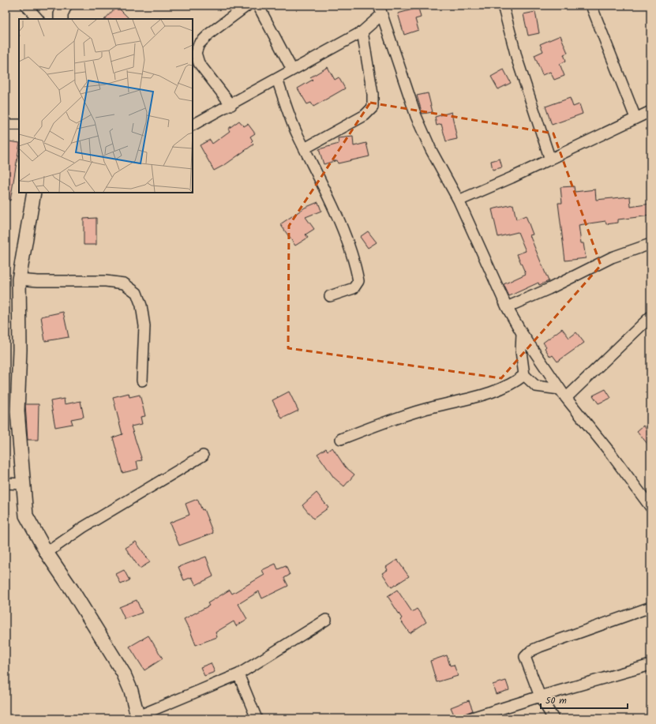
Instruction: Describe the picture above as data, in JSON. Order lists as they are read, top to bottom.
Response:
{
  "scale_bar": "50 m"
}
